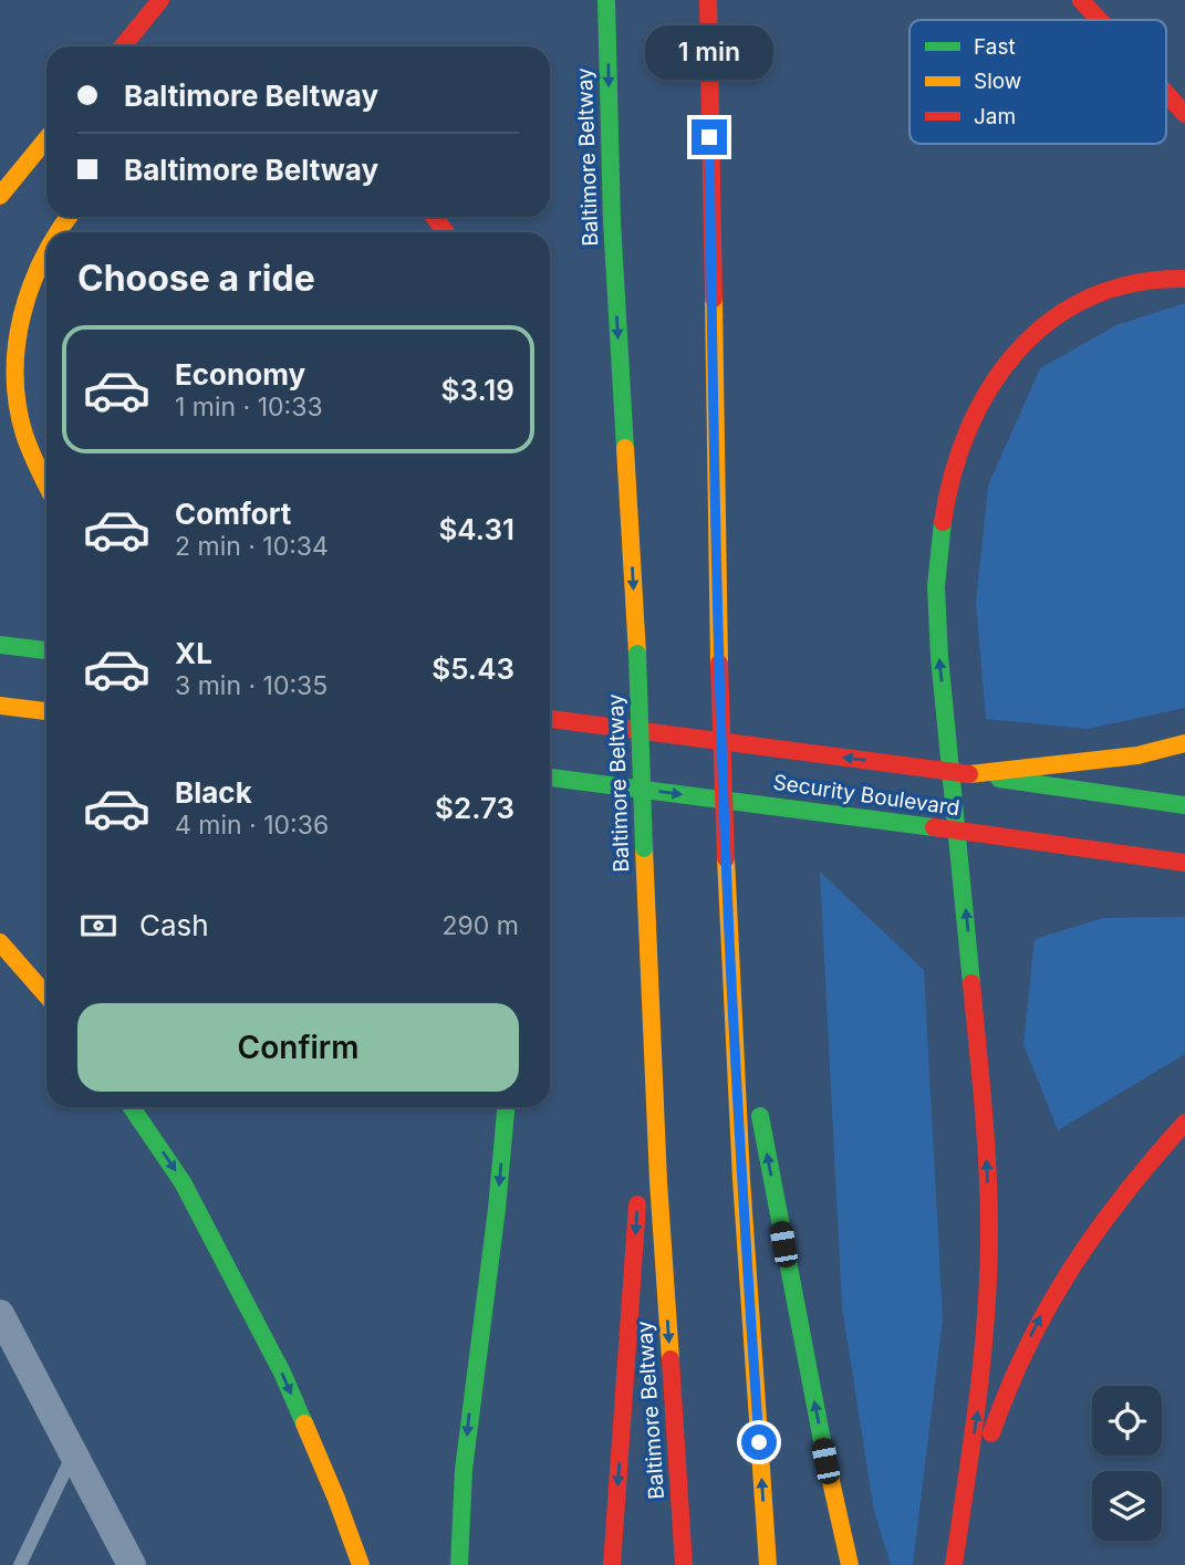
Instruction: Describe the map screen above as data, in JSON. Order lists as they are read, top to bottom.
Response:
{
  "streets": {
    "main road": ["Baltimore Beltway", "Security Boulevard"]
  },
  "legend": ["Fast", "Slow", "Jam"],
  "page": {
    "bubble": "1 min",
    "banner": ["Baltimore Beltway", "Baltimore Beltway"],
    "heading": "Choose a ride",
    "list": [
      {
        "name": "Economy",
        "note": "1 min · 10:33",
        "value": "$3.19"
      },
      {
        "name": "Comfort",
        "note": "2 min · 10:34",
        "value": "$4.31"
      },
      {
        "name": "XL",
        "note": "3 min · 10:35",
        "value": "$5.43"
      },
      {
        "name": "Black",
        "note": "4 min · 10:36",
        "value": "$2.73"
      }
    ],
    "pay": ["Cash", "290 m"],
    "buttons": "Confirm"
  }
}
